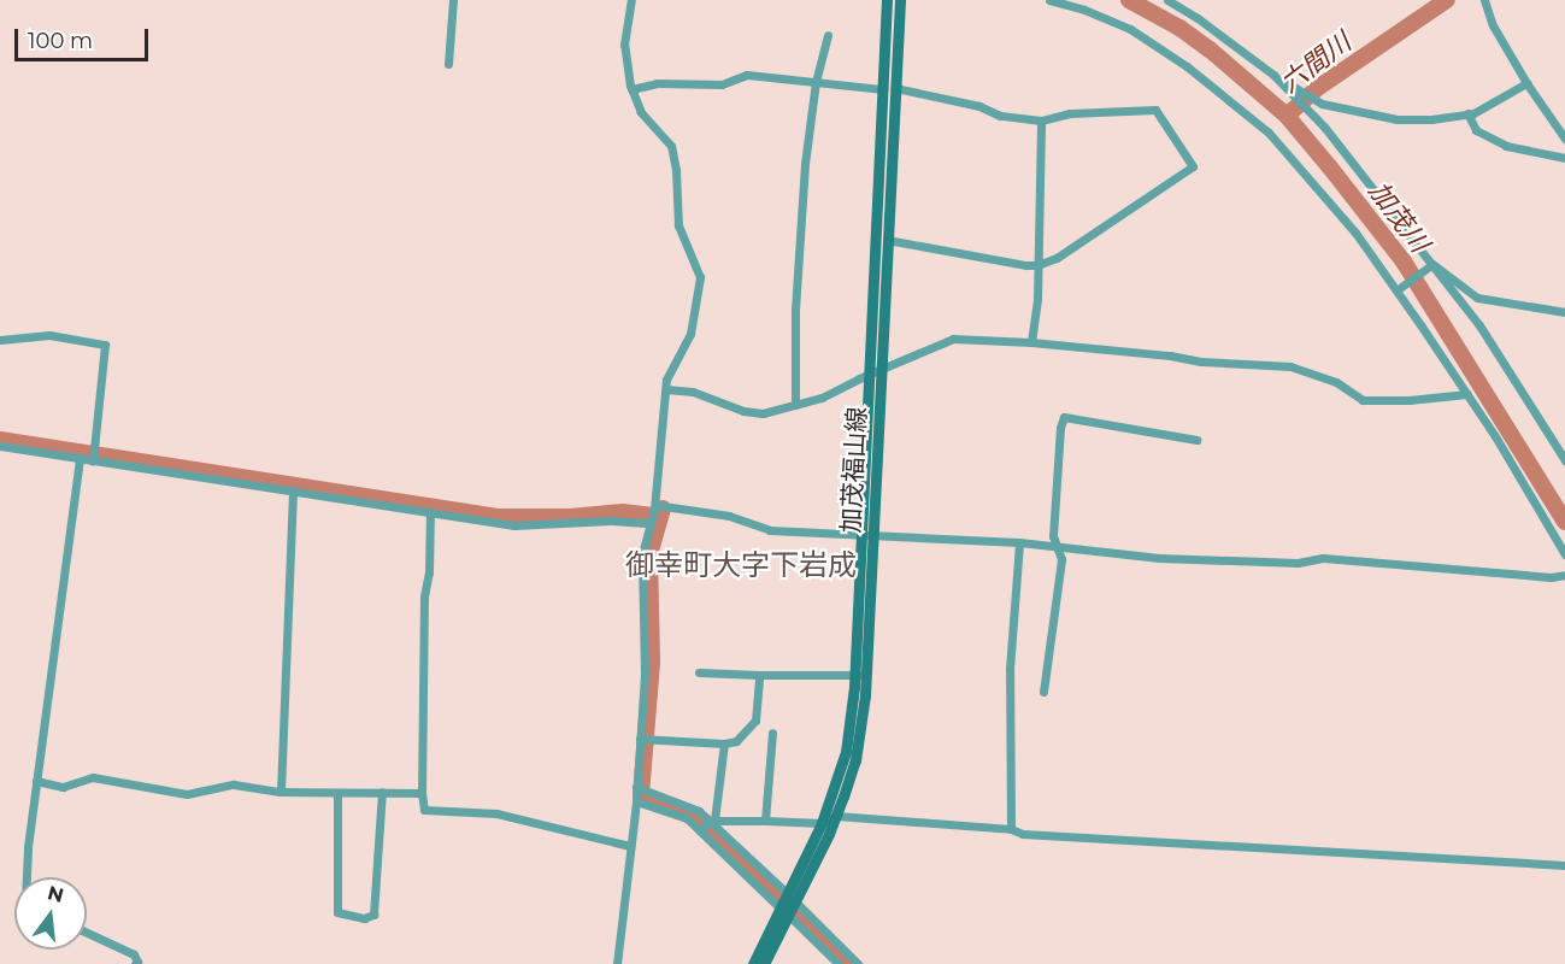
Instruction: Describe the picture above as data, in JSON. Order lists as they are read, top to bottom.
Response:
{
  "streets": {
    "main road": ["加茂福山線"]
  },
  "districts": ["御幸町大字下岩成"],
  "water": ["六間川", "加茂川"],
  "scale_bar": "100 m",
  "north": "top"
}
